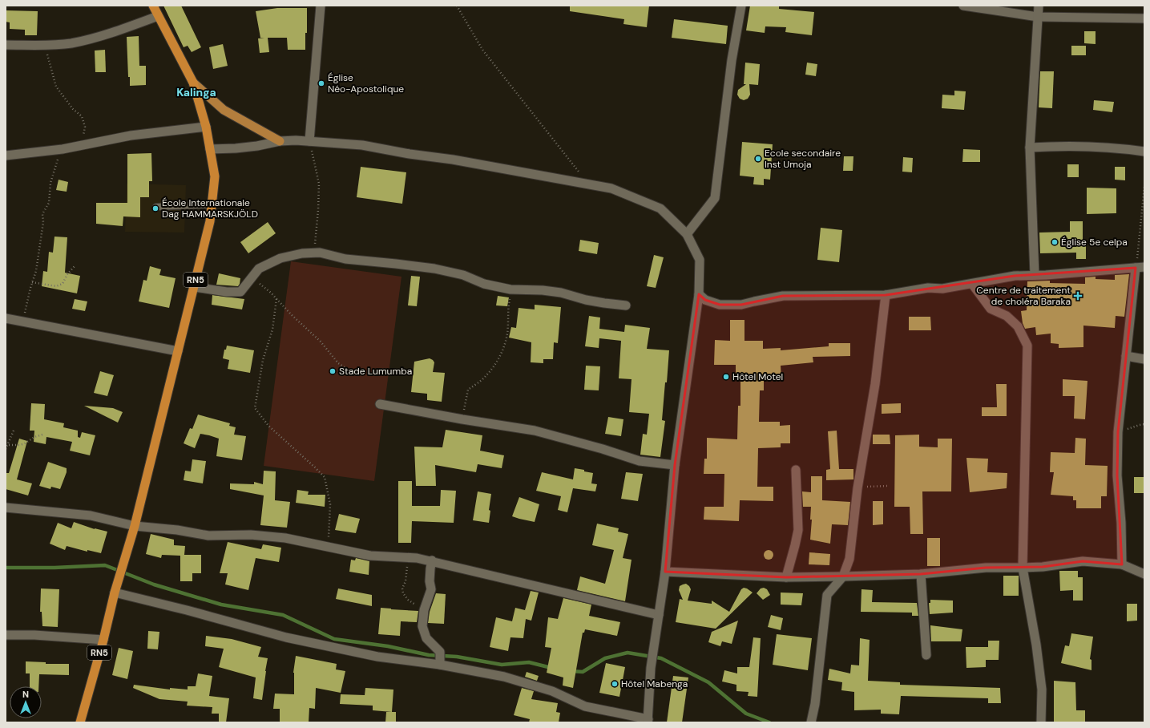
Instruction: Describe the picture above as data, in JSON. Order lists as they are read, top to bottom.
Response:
{
  "streets": {
    "highway": ["RN5"]
  },
  "districts": ["Kalinga"],
  "places": {
    "other": [
      "Église Néo-Apostolique",
      "Ecole secondaire Inst Umoja",
      "École Internationale Dag HAMMARSKJÖLD",
      "Église 5e celpa",
      "Stade Lumumba",
      "Hôtel Motel",
      "Hôtel Mabenga"
    ],
    "health": ["Centre de traitement de choléra Baraka"]
  },
  "north": "top"
}
